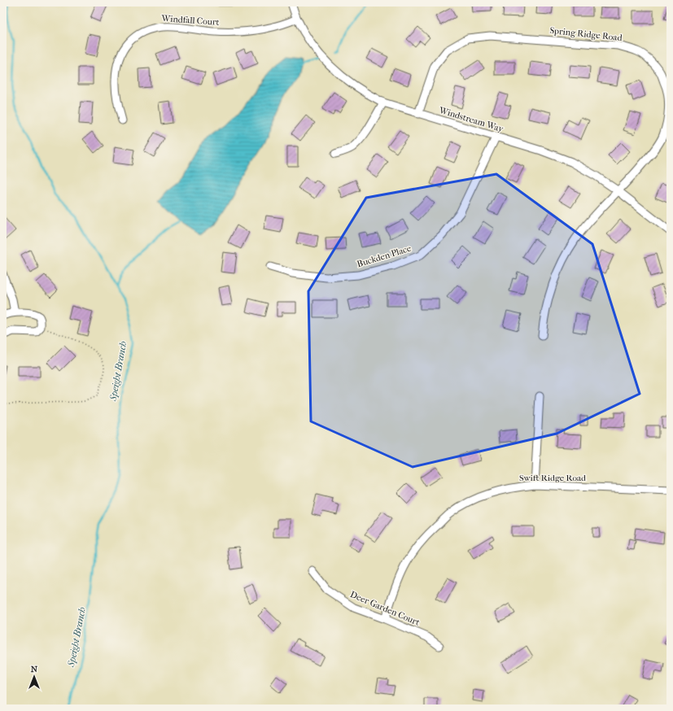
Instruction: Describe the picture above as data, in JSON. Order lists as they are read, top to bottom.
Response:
{
  "streets": {
    "street": [
      "Windfall Court",
      "Spring Ridge Road",
      "Windstream Way",
      "Buckden Place",
      "Swift Ridge Road",
      "Deer Garden Court"
    ]
  },
  "crossings": [
    ["Windfall Court", "Windstream Way"],
    ["Spring Ridge Road", "Windstream Way"],
    ["Windstream Way", "Buckden Place"],
    ["Swift Ridge Road", "Deer Garden Court"]
  ],
  "water": ["Speight Branch"],
  "north": "top"
}
